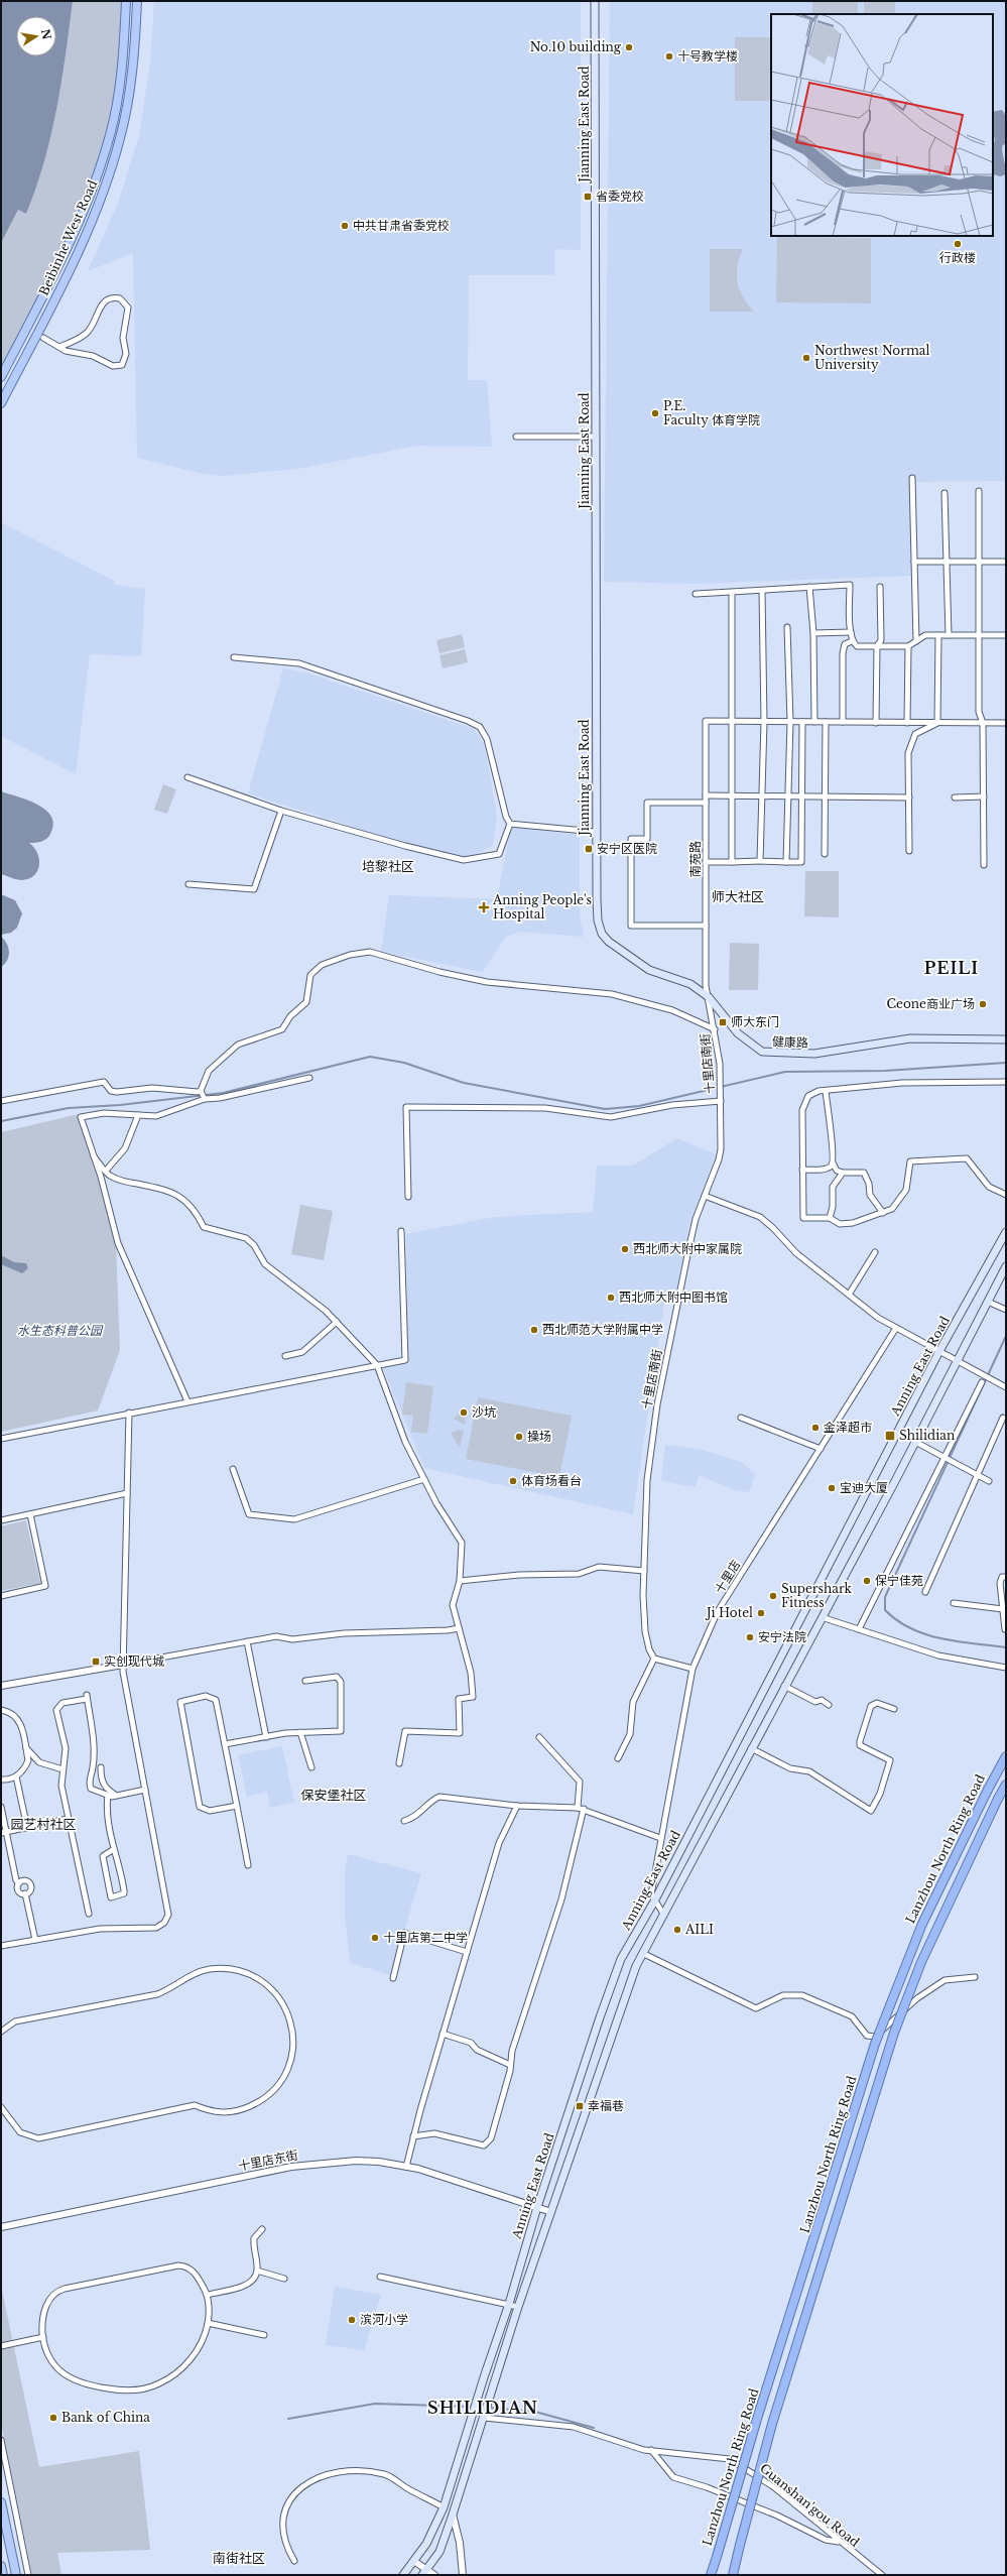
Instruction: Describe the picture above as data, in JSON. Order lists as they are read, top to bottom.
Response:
{
  "streets": {
    "highway": ["Lanzhou North Ring Road"],
    "main road": [
      "Jianning East Road",
      "Beibinhe West Road",
      "健康路",
      "Anning East Road"
    ],
    "street": [
      "南苑路",
      "十里店南街",
      "十里店",
      "十里店东街",
      "Guanshan'gou Road"
    ]
  },
  "crossings": [
    ["Jianning East Road", "健康路"],
    ["南苑路", "健康路"],
    ["南苑路", "十里店南街"],
    ["健康路", "十里店南街"],
    ["Anning East Road", "十里店"],
    ["Anning East Road", "十里店东街"],
    ["Anning East Road", "Guanshan'gou Road"]
  ],
  "districts": [
    "培黎社区",
    "师大社区",
    "PEILI",
    "保安堡社区",
    "园艺村社区",
    "SHILIDIAN",
    "南街社区"
  ],
  "parks": ["水生态科普公园"],
  "places": {
    "other": [
      "No.10 building",
      "十号教学楼",
      "中共甘肃省委党校",
      "行政楼",
      "Northwest Normal University",
      "P.E. Faculty 体育学院",
      "Ceone商业广场",
      "西北师大附中家属院",
      "西北师大附中图书馆",
      "西北师范大学附属中学",
      "沙坑",
      "金泽超市",
      "操场",
      "体育场看台",
      "宝迪大厦",
      "保宁佳苑",
      "Supershark Fitness",
      "Ji Hotel",
      "安宁法院",
      "AILI",
      "十里店第二中学",
      "滨河小学",
      "Bank of China"
    ],
    "transit": [
      "省委党校",
      "安宁区医院",
      "师大东门",
      "Shilidian",
      "实创现代城",
      "幸福巷"
    ],
    "health": ["Anning People's Hospital"]
  },
  "north": "right"
}
